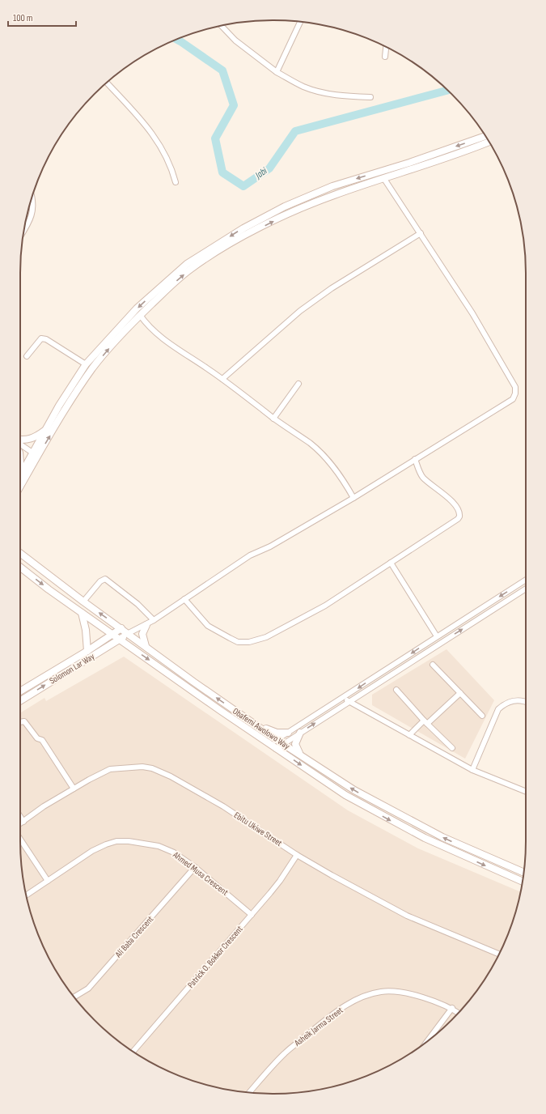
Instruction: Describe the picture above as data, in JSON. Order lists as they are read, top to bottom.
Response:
{
  "streets": {
    "main road": ["Solomon Lar Way", "Obafemi Awolowo Way"],
    "street": [
      "Ebitu Ukiwe Street",
      "Ahmed Musa Crescent",
      "Ali Baba Crescent",
      "Patrick O. Bokkor Crescent",
      "Asheik Jarma Street"
    ]
  },
  "crossings": [
    ["Solomon Lar Way", "Obafemi Awolowo Way"],
    ["Ebitu Ukiwe Street", "Patrick O. Bokkor Crescent"],
    ["Ahmed Musa Crescent", "Ali Baba Crescent"],
    ["Ahmed Musa Crescent", "Patrick O. Bokkor Crescent"]
  ],
  "water": ["Jabi"],
  "scale_bar": "100 m"
}
